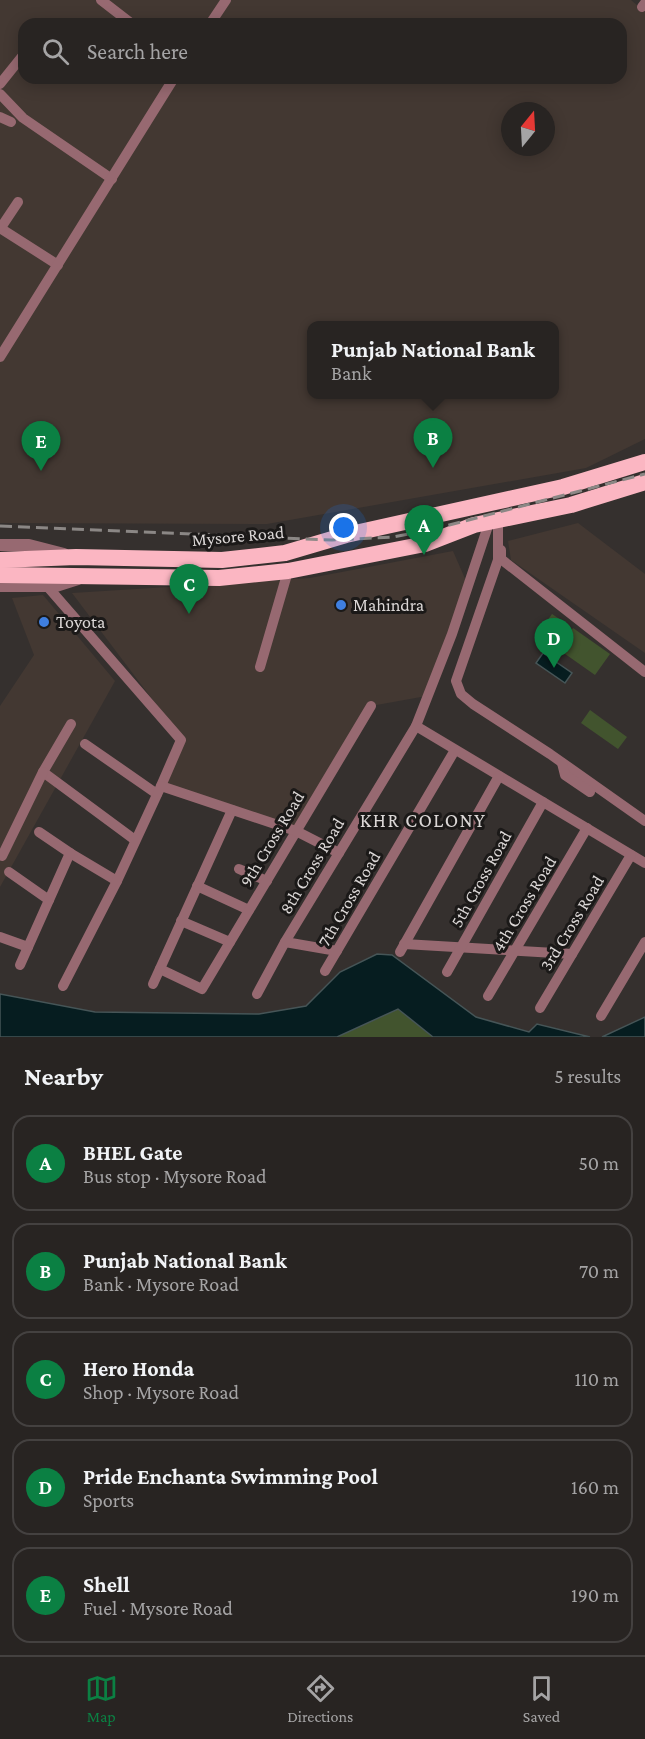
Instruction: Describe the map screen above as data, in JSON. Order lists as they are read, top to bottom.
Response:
{
  "streets": {
    "highway": ["Mysore Road"],
    "street": [
      "9th Cross Road",
      "8th Cross Road",
      "5th Cross Road",
      "7th Cross Road",
      "4th Cross Road",
      "3rd Cross Road"
    ]
  },
  "districts": ["KHR COLONY"],
  "places": ["Mahindra", "Toyota"],
  "north": "top",
  "page": {
    "search": "Search here",
    "popup": ["Punjab National Bank", "Bank"],
    "pins": [
      "B",
      "E",
      "A",
      "C",
      "D"
    ],
    "heading": ["Nearby", "5 results"],
    "list": [
      {
        "mark": "A",
        "name": "BHEL Gate",
        "note": "Bus stop · Mysore Road",
        "value": "50 m"
      },
      {
        "mark": "B",
        "name": "Punjab National Bank",
        "note": "Bank · Mysore Road",
        "value": "70 m"
      },
      {
        "mark": "C",
        "name": "Hero Honda",
        "note": "Shop · Mysore Road",
        "value": "110 m"
      },
      {
        "mark": "D",
        "name": "Pride Enchanta Swimming Pool",
        "note": "Sports",
        "value": "160 m"
      },
      {
        "mark": "E",
        "name": "Shell",
        "note": "Fuel · Mysore Road",
        "value": "190 m"
      }
    ],
    "nav": ["Map", "Directions", "Saved"]
  }
}
